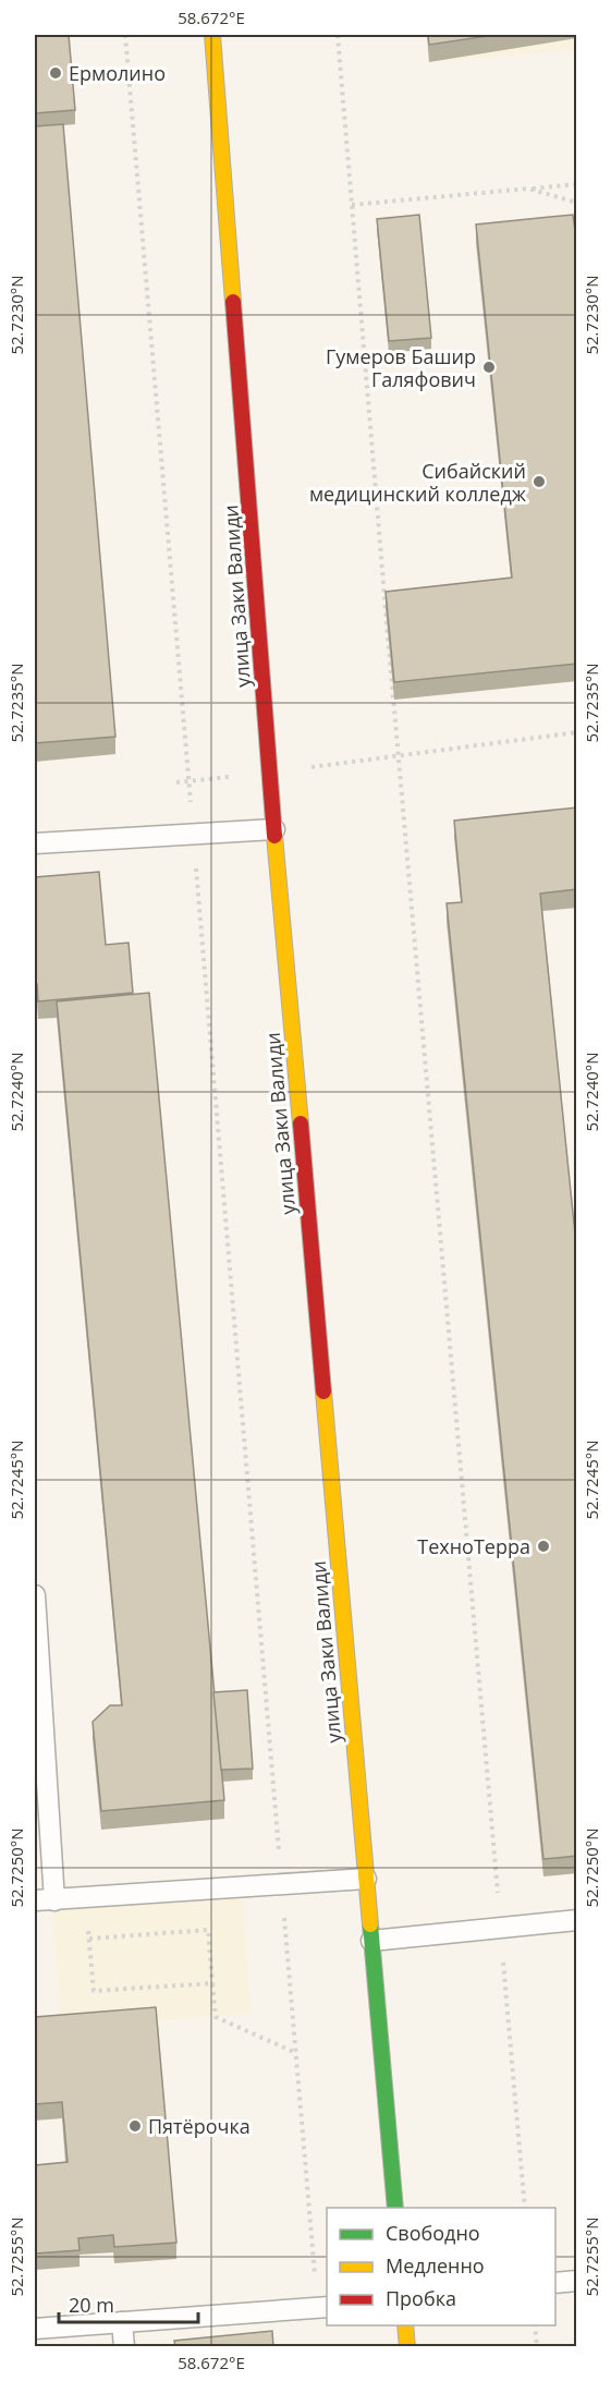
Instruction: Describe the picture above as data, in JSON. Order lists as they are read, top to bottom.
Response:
{
  "streets": {
    "street": ["улица Заки Валиди"]
  },
  "places": [
    "Ермолино",
    "Гумеров Башир Галяфович",
    "Сибайский медицинский колледж",
    "ТехноТерра",
    "Пятёрочка"
  ],
  "legend": ["Свободно", "Медленно", "Пробка"],
  "scale_bar": "20 m",
  "coordinates": [
    "58.672°E",
    "52.7230°N",
    "52.7235°N",
    "52.7240°N",
    "52.7245°N",
    "52.7250°N",
    "52.7255°N"
  ]
}
